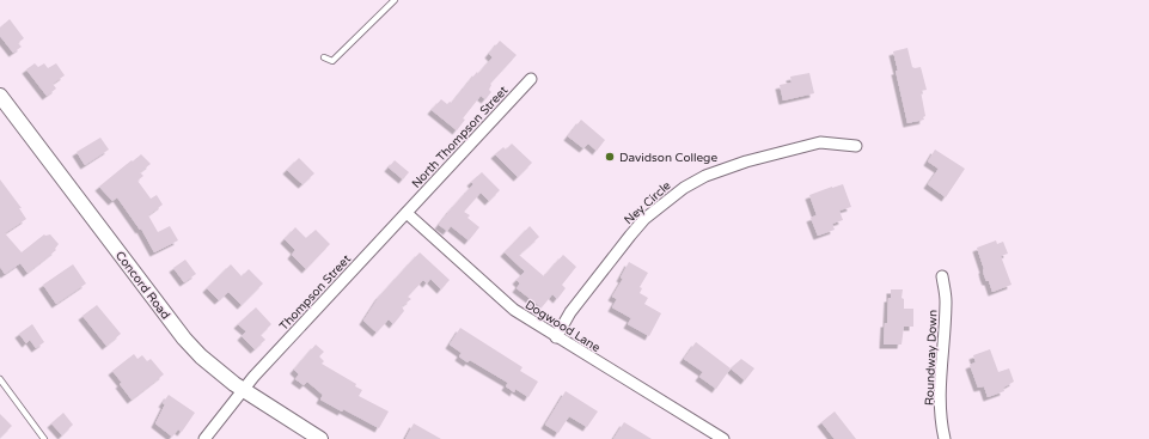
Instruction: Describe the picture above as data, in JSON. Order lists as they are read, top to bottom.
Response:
{
  "streets": {
    "main road": ["Concord Road"],
    "street": [
      "North Thompson Street",
      "Ney Circle",
      "Thompson Street",
      "Dogwood Lane",
      "Roundway Down"
    ]
  },
  "crossings": [
    ["North Thompson Street", "Thompson Street"],
    ["North Thompson Street", "Dogwood Lane"],
    ["Ney Circle", "Dogwood Lane"],
    ["Concord Road", "Thompson Street"],
    ["Thompson Street", "Dogwood Lane"]
  ],
  "places": ["Davidson College"]
}
